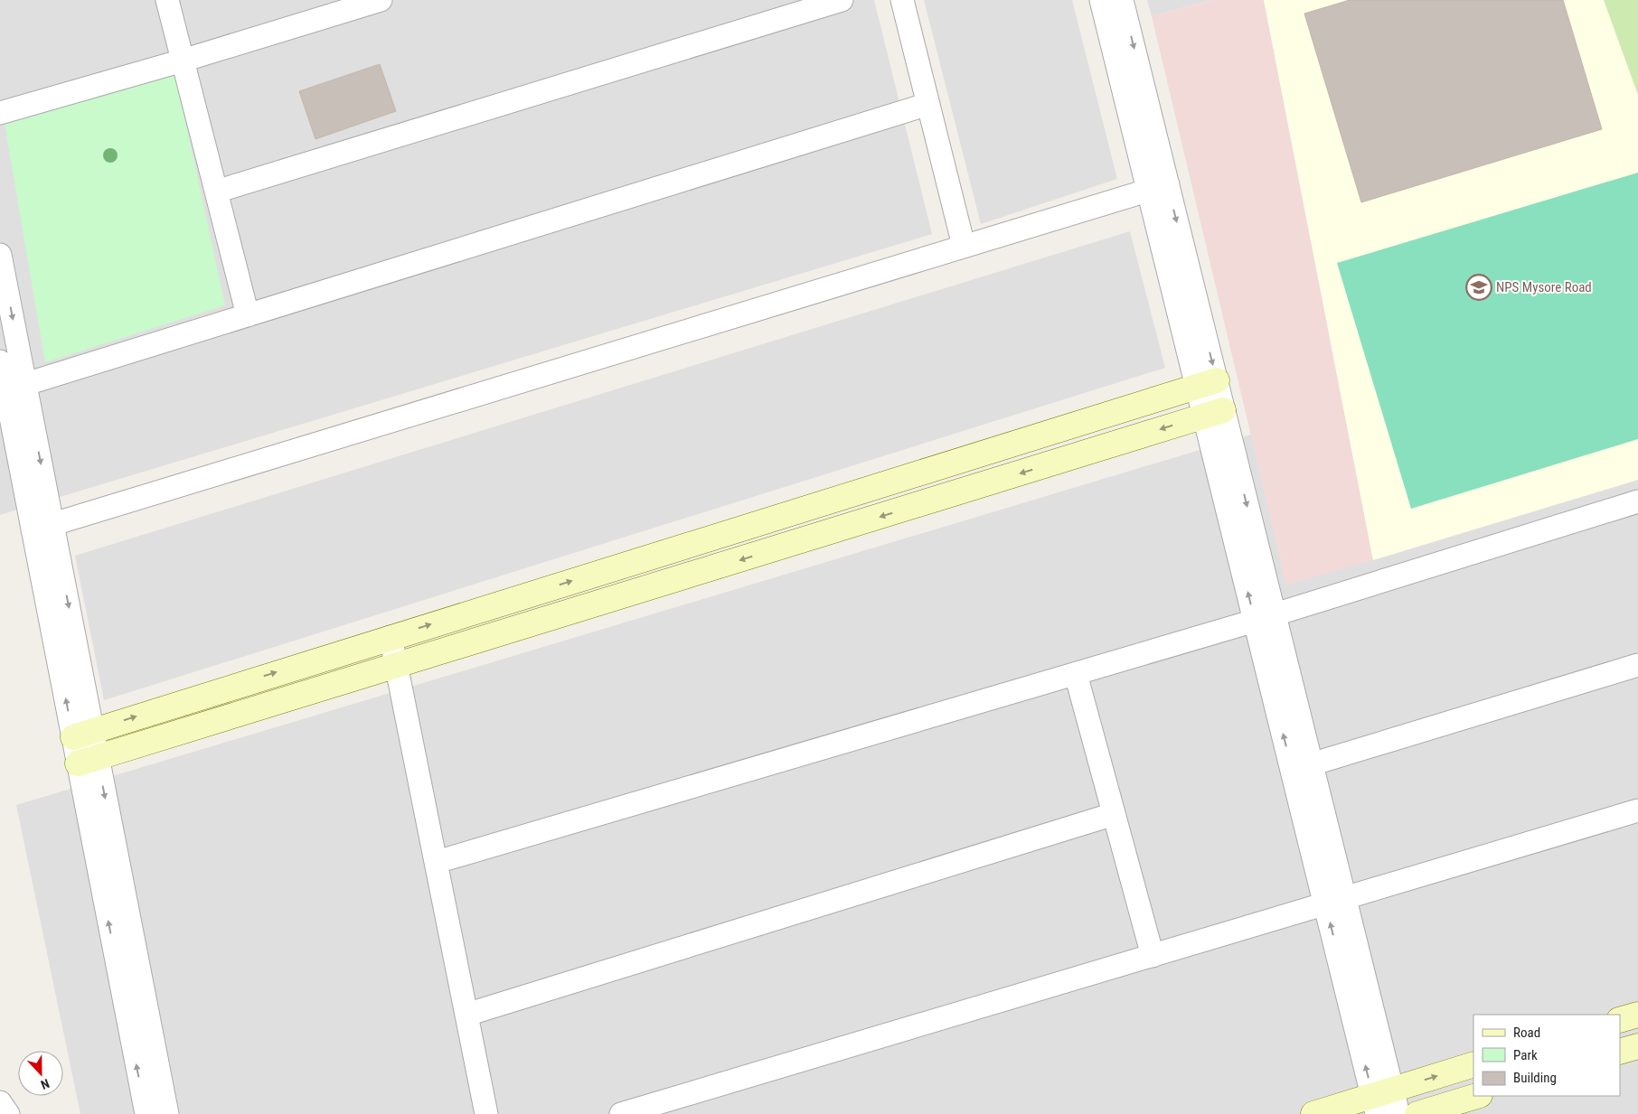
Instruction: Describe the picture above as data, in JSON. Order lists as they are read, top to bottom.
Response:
{
  "places": {
    "school or university": ["NPS Mysore Road"]
  },
  "legend": ["Road", "Park", "Building"],
  "north": "bottom"
}
